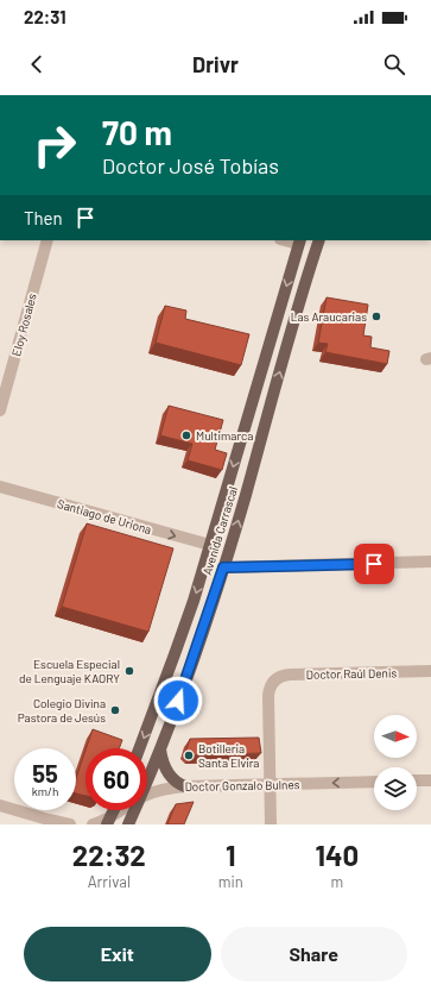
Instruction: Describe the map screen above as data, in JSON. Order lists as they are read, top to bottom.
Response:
{
  "streets": {
    "main road": ["Avenida Carrascal"],
    "street": [
      "Eloy Rosales",
      "Santiago de Uriona",
      "Doctor Raúl Denis",
      "Doctor Gonzalo Bulnes"
    ]
  },
  "crossings": [
    ["Santiago de Uriona", "Avenida Carrascal"],
    ["Doctor Raúl Denis", "Doctor Gonzalo Bulnes"]
  ],
  "one_way": ["Santiago de Uriona", "Doctor Gonzalo Bulnes"],
  "places": [
    "Las Araucarias",
    "Multimarca",
    "Escuela Especial de Lenguaje KAORY",
    "Colegio Divina Pastora de Jesús",
    "Botilleria Santa Elvira"
  ],
  "north": "right",
  "page": {
    "status": "22:31",
    "header": "Drivr",
    "turn": ["70 m", "Doctor José Tobías"],
    "then": "Then",
    "speed": "55 km/h",
    "limit": "60",
    "eta": [
      "22:32",
      "Arrival",
      "1",
      "min",
      "140",
      "m"
    ],
    "buttons": ["Exit", "Share"]
  }
}
